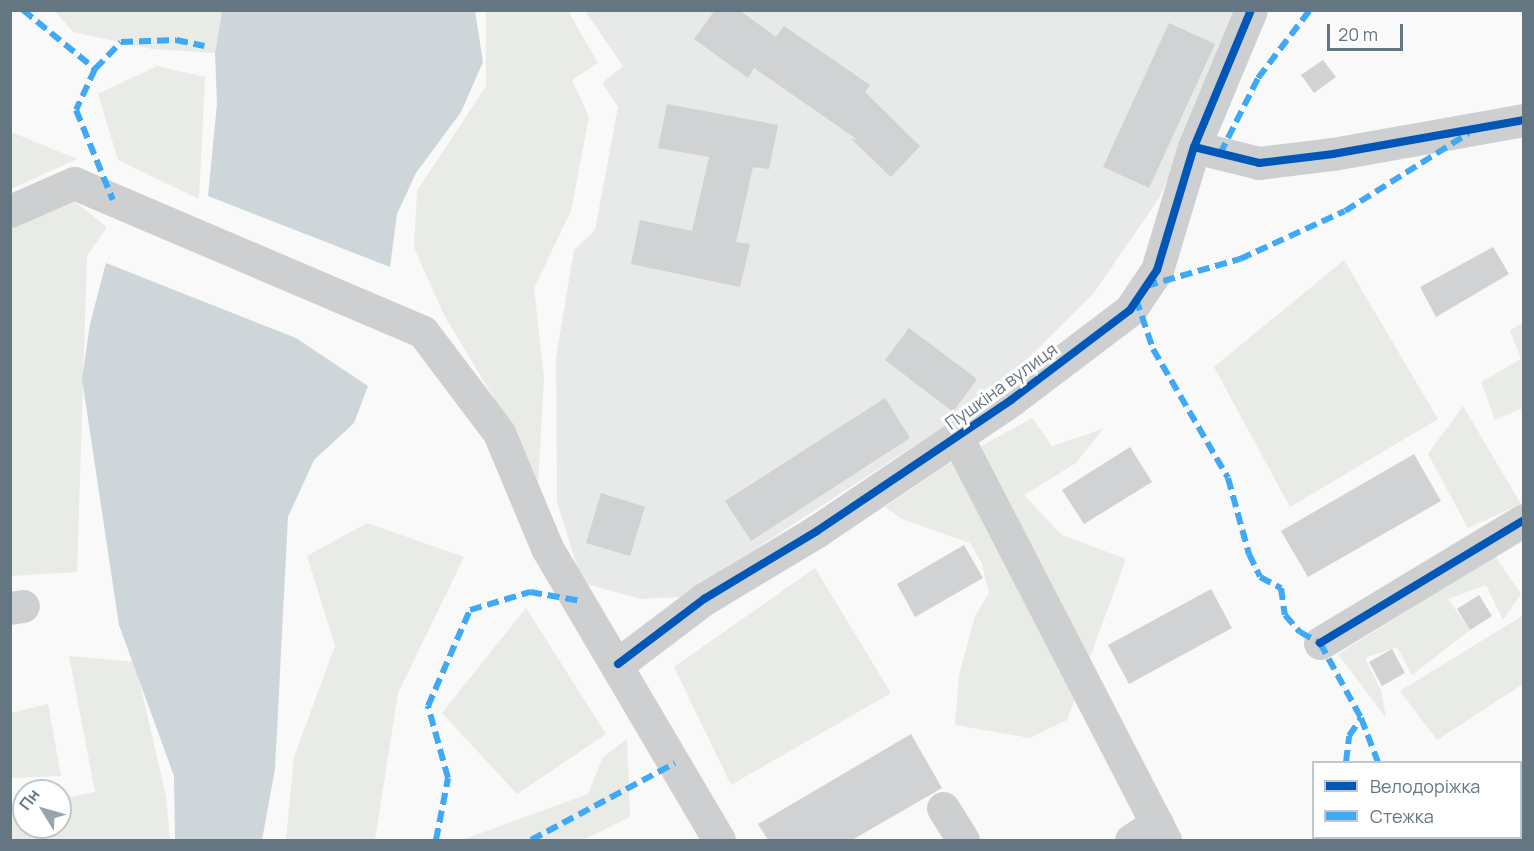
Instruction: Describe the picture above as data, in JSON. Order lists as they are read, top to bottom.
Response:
{
  "streets": {
    "street": ["Пушкіна вулиця"]
  },
  "legend": ["Велодоріжка", "Стежка"],
  "scale_bar": "20 m",
  "north": "top left"
}
